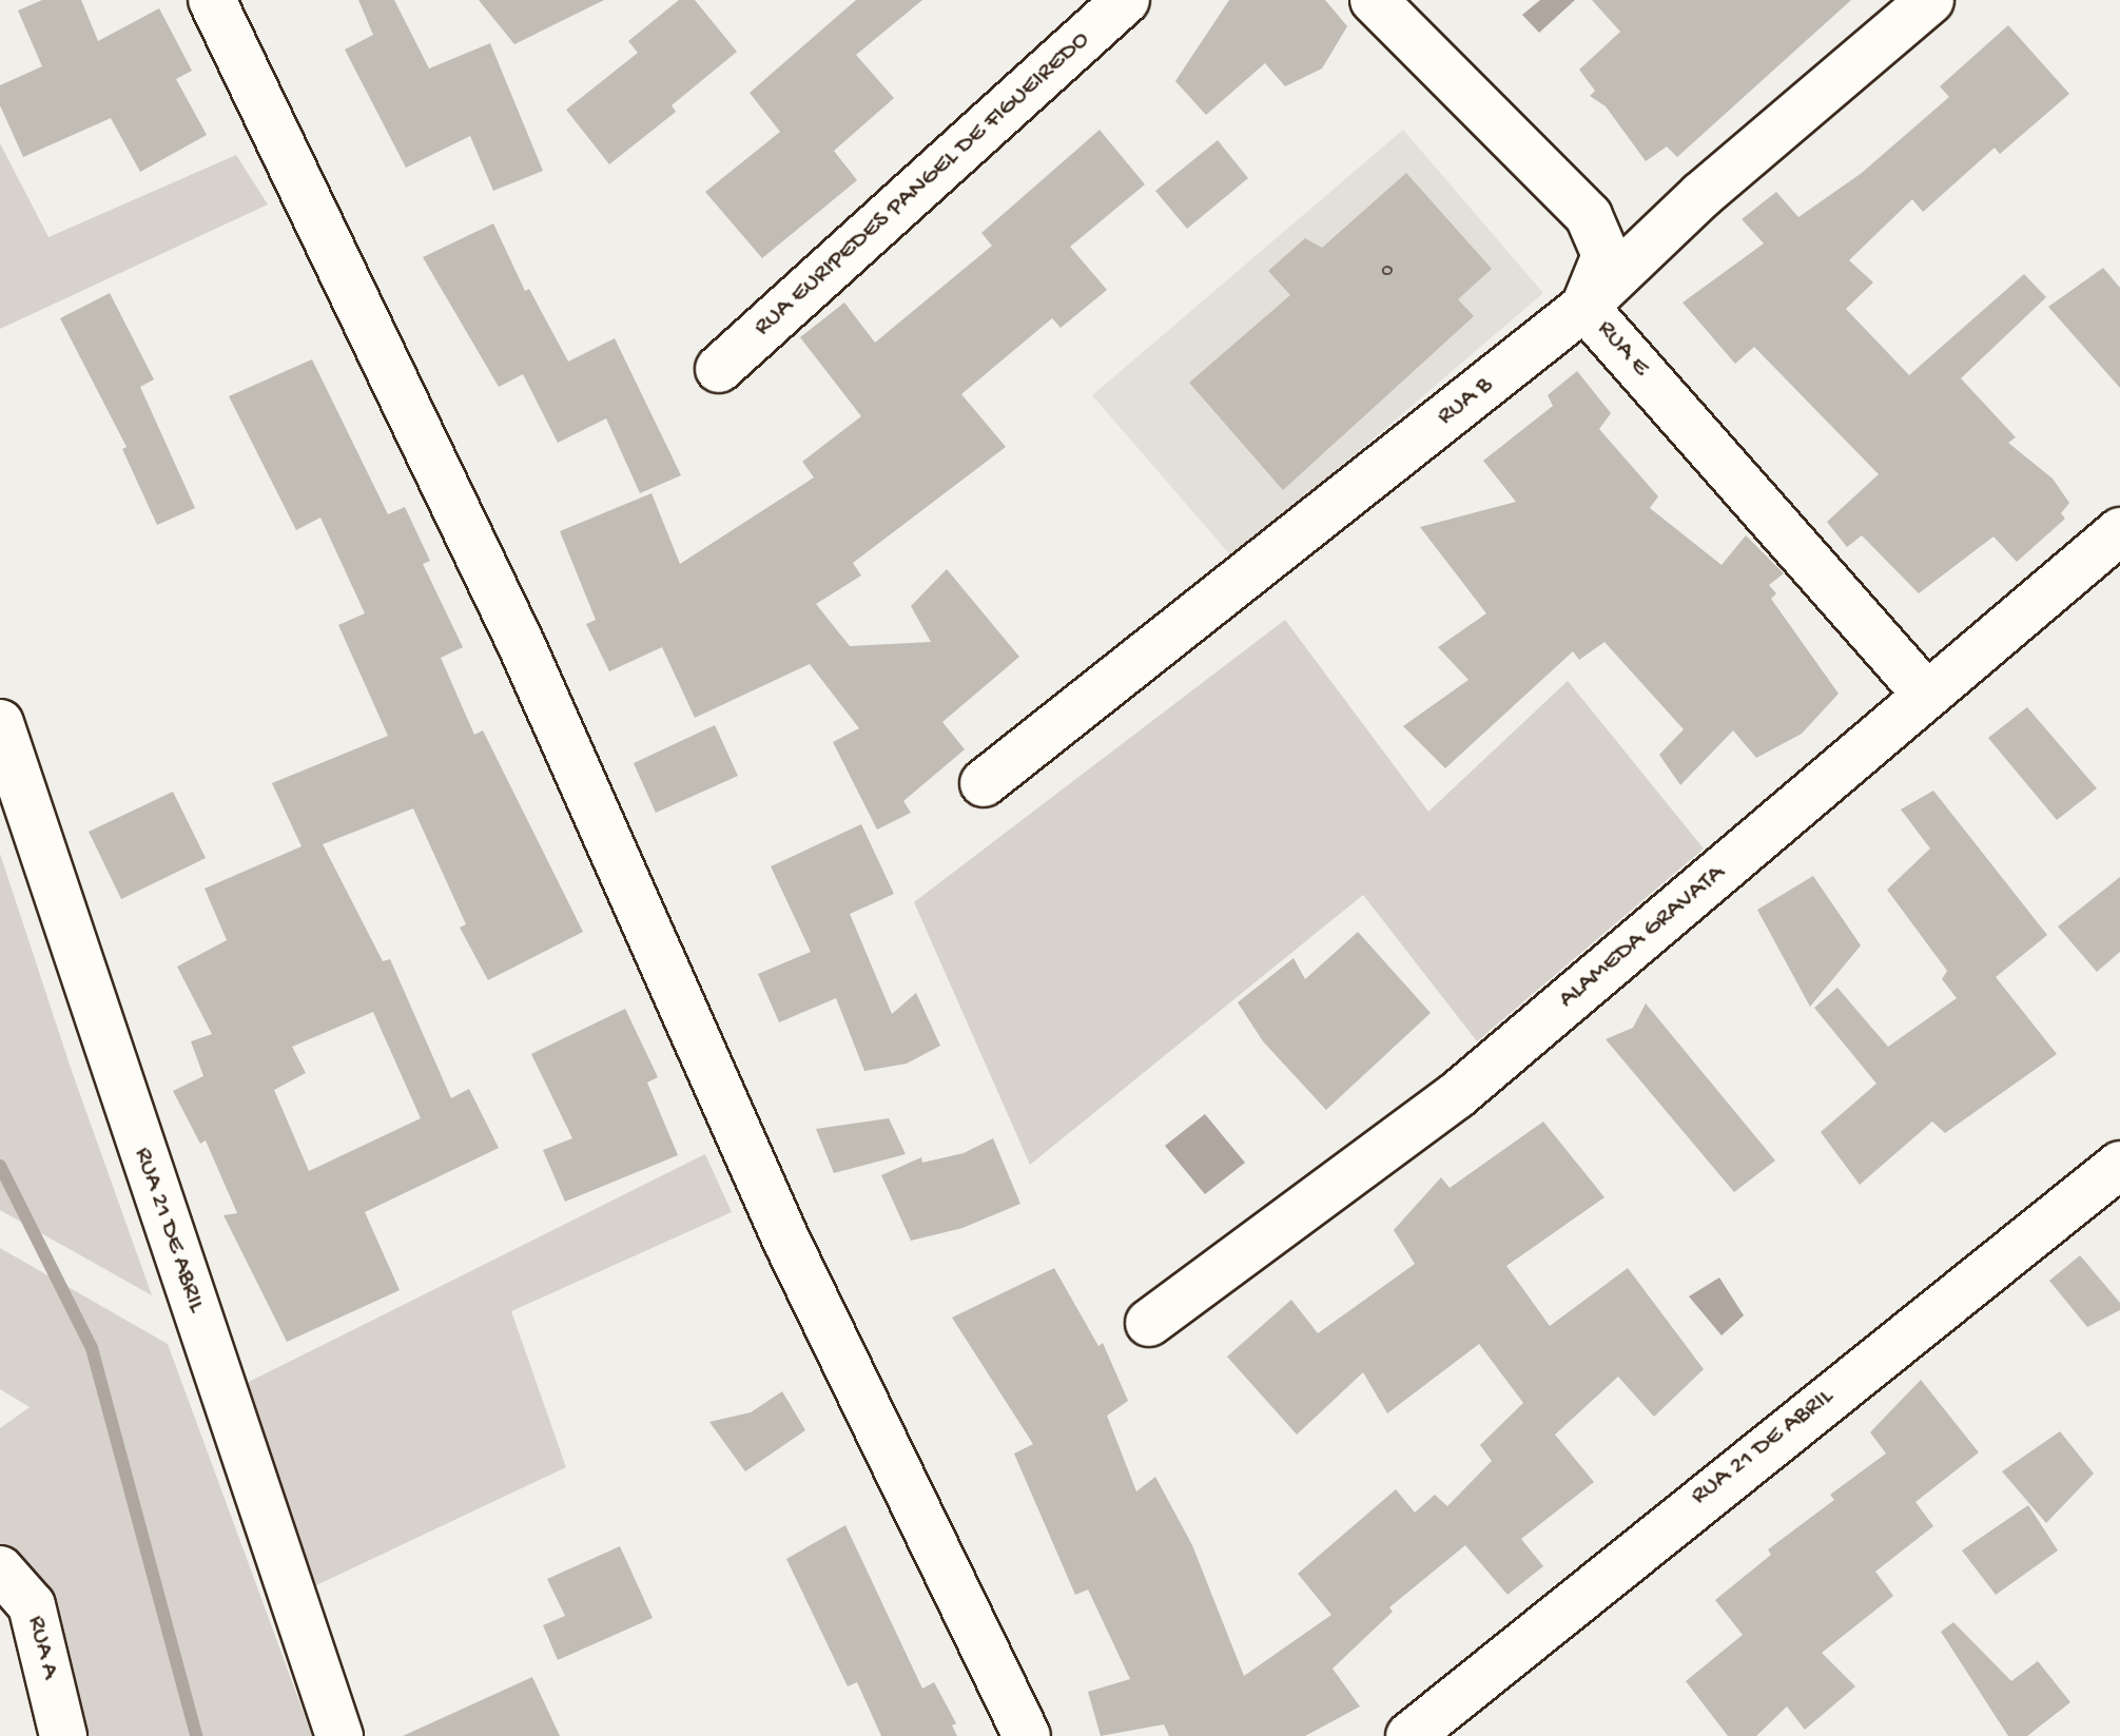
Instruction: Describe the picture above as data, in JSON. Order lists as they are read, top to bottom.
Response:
{
  "streets": {
    "street": [
      "RUA EURIPEDES PANGEL DE FIGUEIREDO",
      "RUA E",
      "RUA B",
      "ALAMEDA GRAVATA",
      "RUA 21 DE ABRIL",
      "RUA A"
    ]
  },
  "crossings": [
    ["RUA E", "RUA B"],
    ["RUA E", "ALAMEDA GRAVATA"]
  ],
  "house_numbers": ["0"]
}
